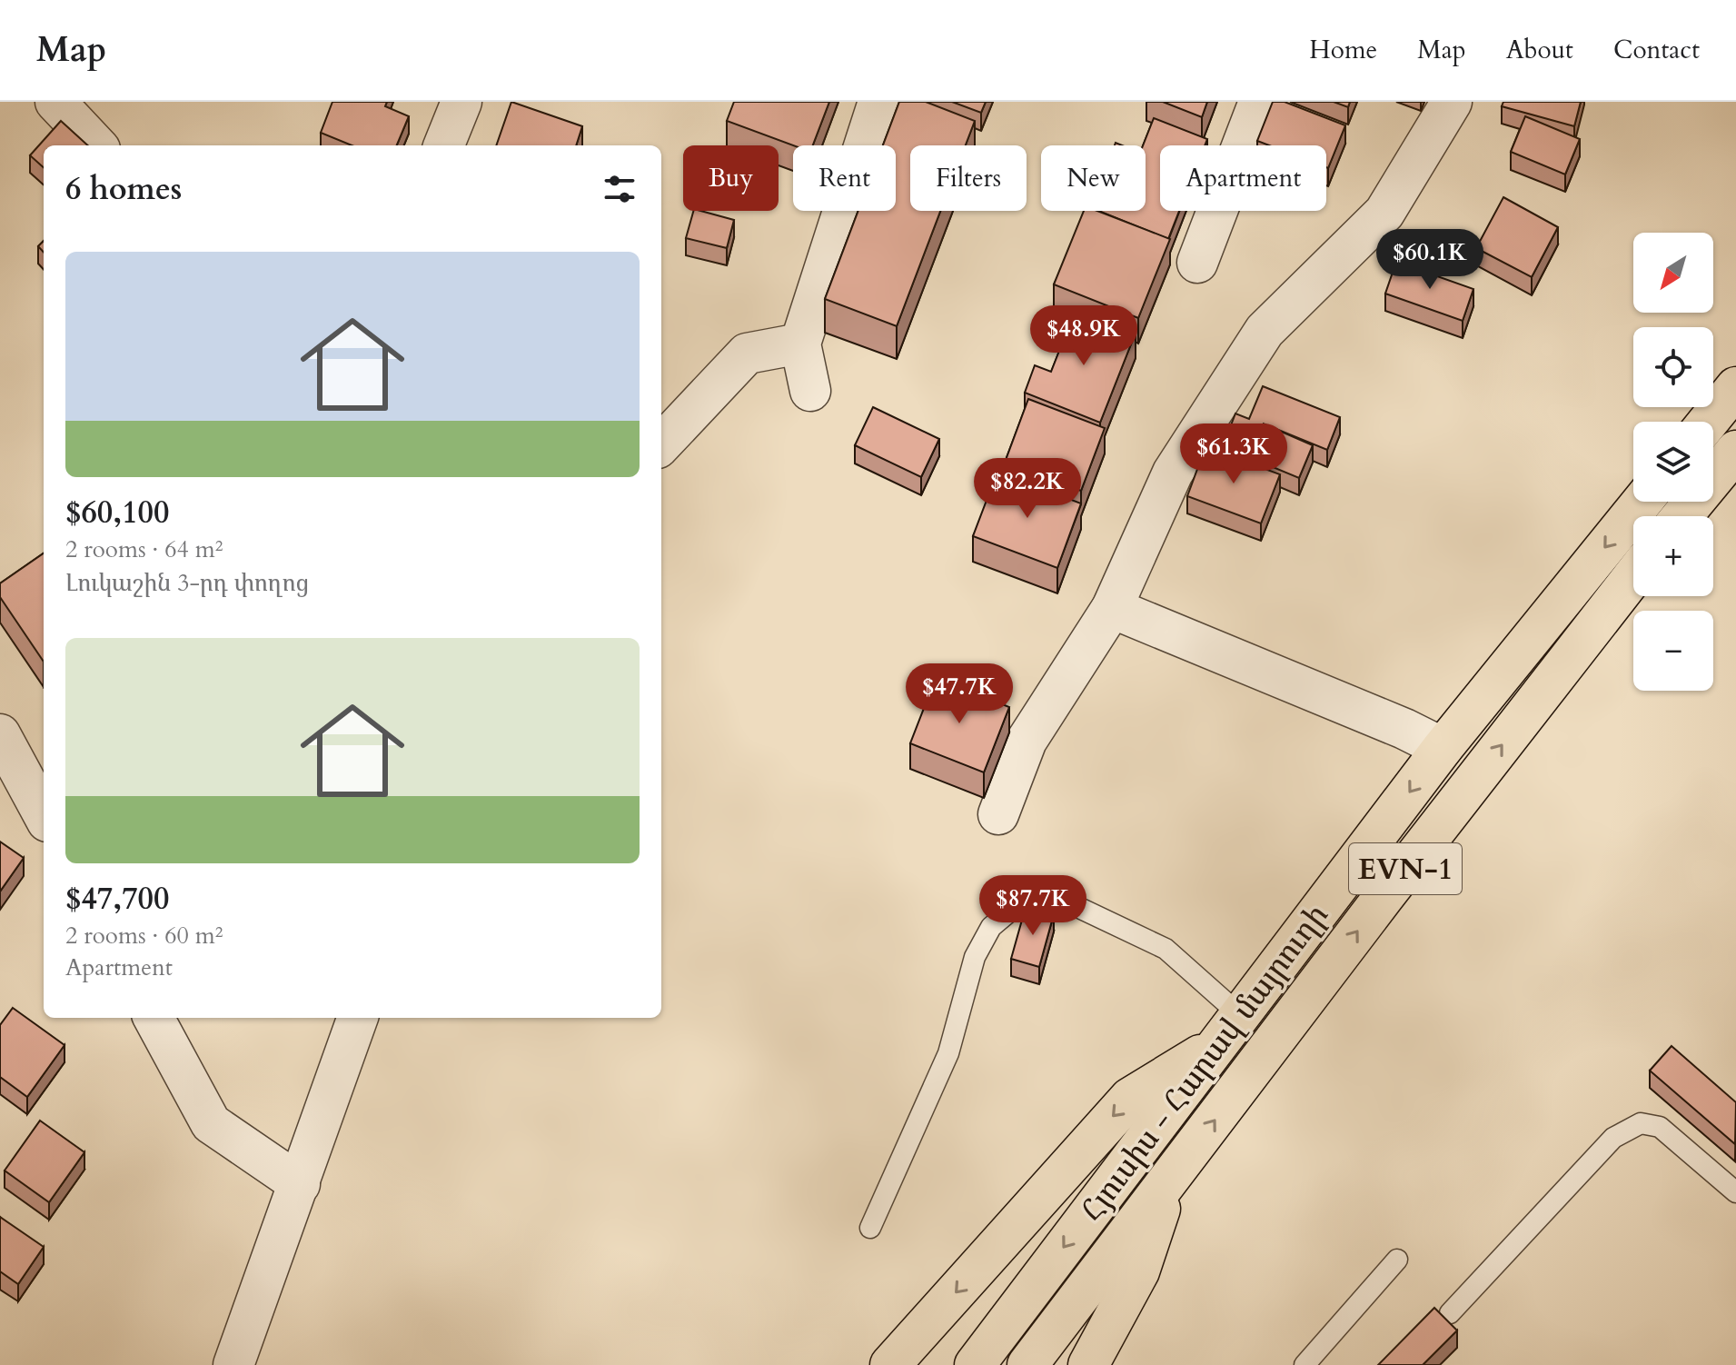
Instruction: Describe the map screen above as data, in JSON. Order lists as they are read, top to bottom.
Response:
{
  "streets": {
    "highway": ["EVN-1", "Հյուսիս - Հարավ մայրուղի"]
  },
  "north": "bottom left",
  "page": {
    "header": "Map",
    "nav": [
      "Home",
      "Map",
      "About",
      "Contact"
    ],
    "chip": [
      "Buy",
      "Rent",
      "Filters",
      "New",
      "Apartment"
    ],
    "heading": "6 homes",
    "price": [
      "$60.1K",
      "$48.9K",
      "$61.3K",
      "$82.2K",
      "$47.7K",
      "$87.7K"
    ],
    "map_buttons": ["+", "−"],
    "list": [
      {
        "name": "$60,100",
        "note": "2 rooms · 64 m² · Լուկաշին 3-րդ փողոց"
      },
      {
        "name": "$47,700",
        "note": "2 rooms · 60 m² · Apartment"
      }
    ]
  }
}
